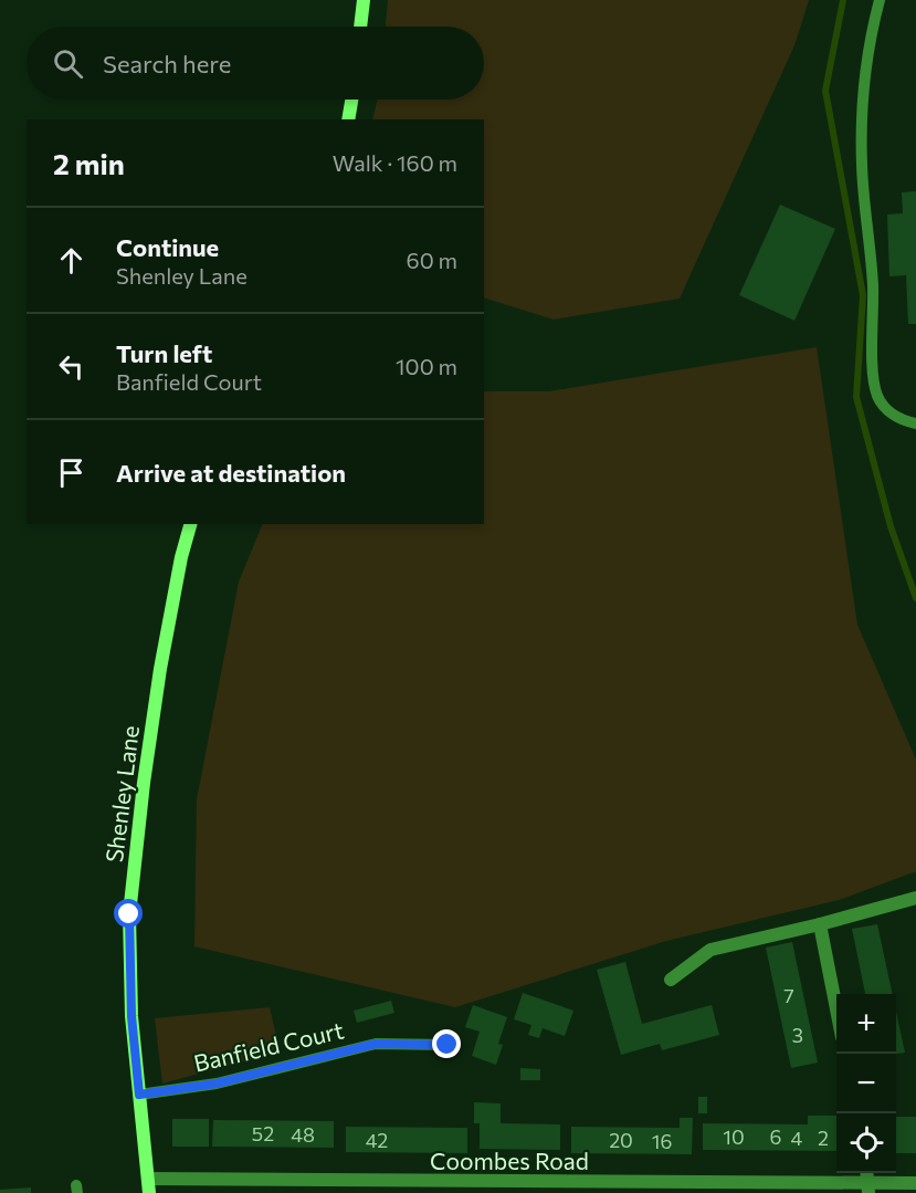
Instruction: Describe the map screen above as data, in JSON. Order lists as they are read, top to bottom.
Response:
{
  "streets": {
    "main road": ["Shenley Lane"],
    "street": ["Coombes Road"],
    "lane": ["Banfield Court"]
  },
  "crossings": [
    ["Shenley Lane", "Banfield Court"],
    ["Shenley Lane", "Coombes Road"]
  ],
  "house_numbers": [
    "7",
    "3",
    "52",
    "48",
    "10",
    "6",
    "4",
    "2",
    "42",
    "20",
    "16"
  ],
  "page": {
    "search": "Search here",
    "heading": ["2 min", "Walk · 160 m"],
    "list": [
      ["Continue", "Shenley Lane", "60 m"],
      ["Turn left", "Banfield Court", "100 m"],
      "Arrive at destination"
    ],
    "map_buttons": ["+", "−"]
  }
}
